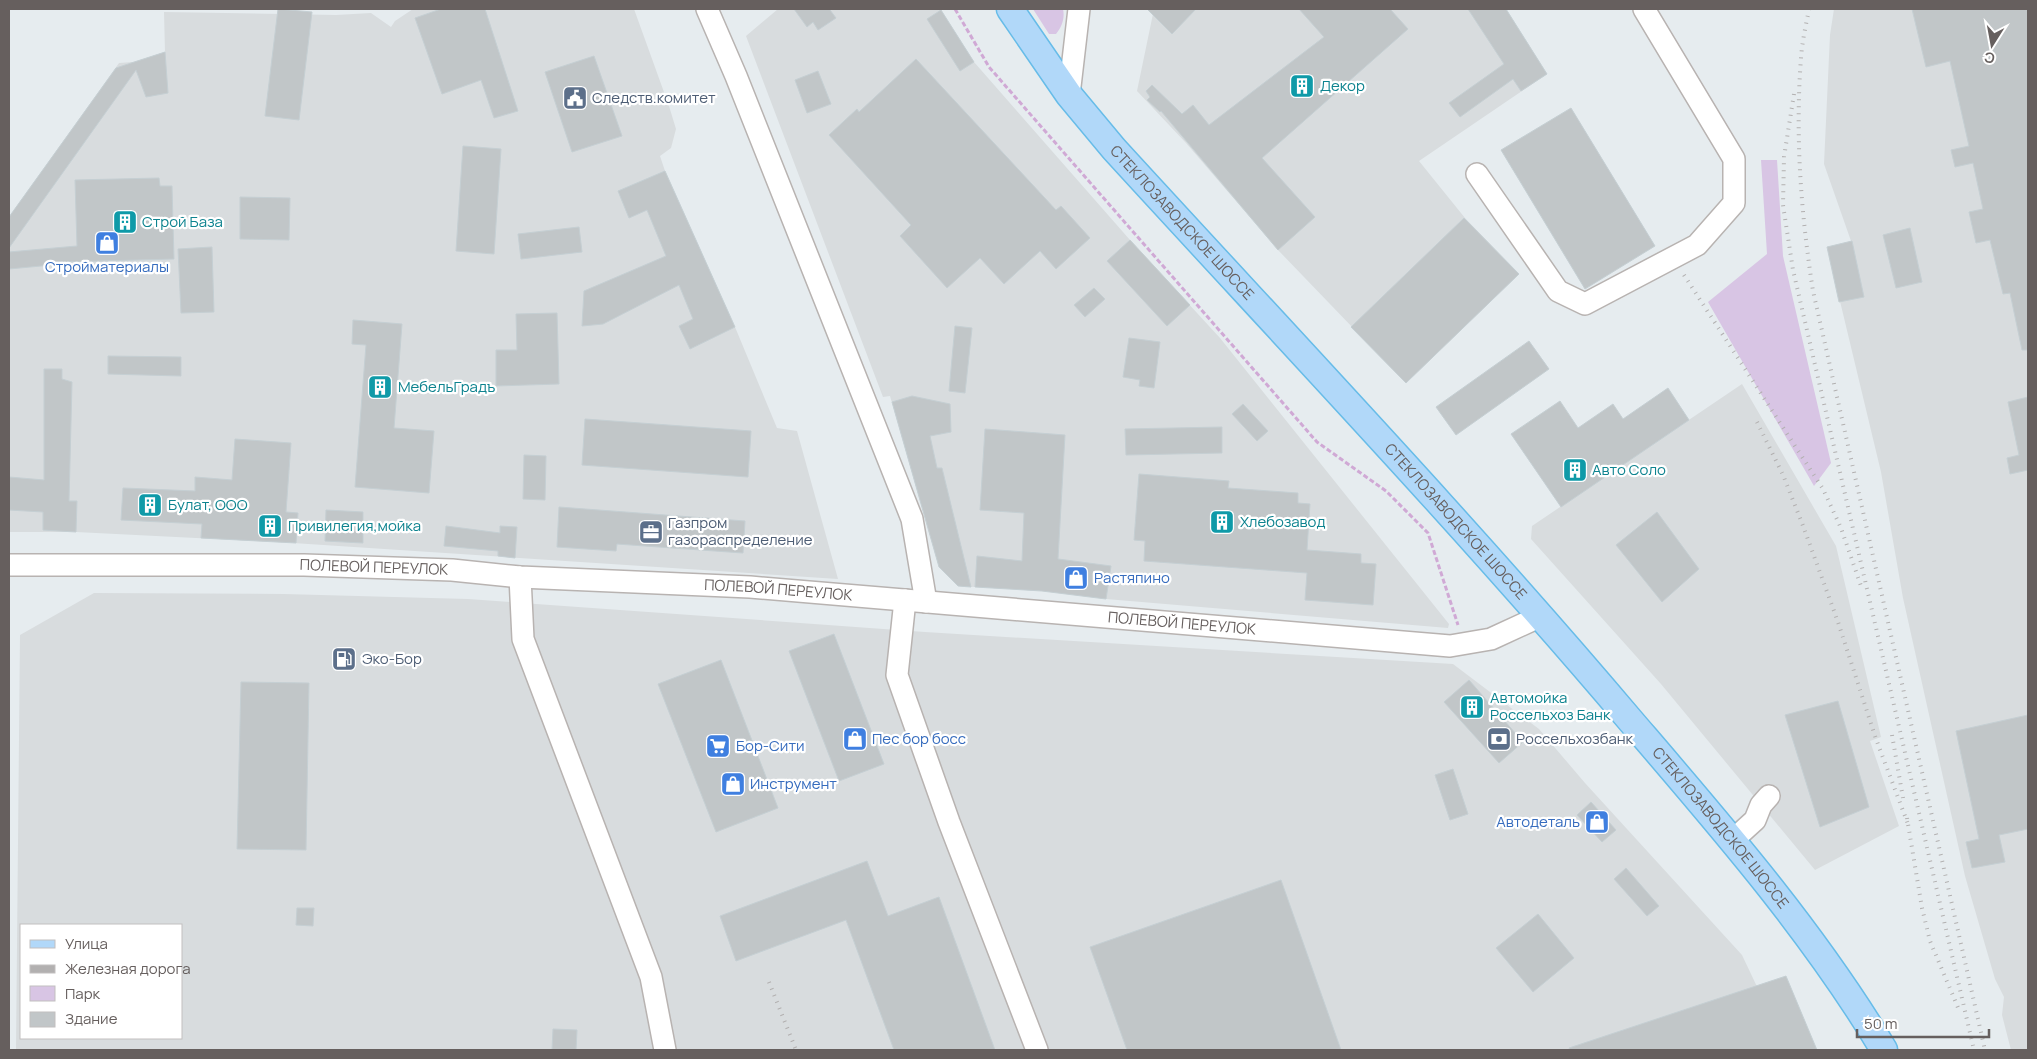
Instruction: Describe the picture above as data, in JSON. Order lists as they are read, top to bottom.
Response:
{
  "streets": {
    "main road": ["СТЕКЛОЗАВОДСКОЕ ШОССЕ"],
    "street": ["ПОЛЕВОЙ ПЕРЕУЛОК"]
  },
  "crossings": [
    ["СТЕКЛОЗАВОДСКОЕ ШОССЕ", "ПОЛЕВОЙ ПЕРЕУЛОК"]
  ],
  "places": {
    "building": [
      "Декор",
      "Строй База",
      "МебельГрадъ",
      "Авто Соло",
      "Булат, ООО",
      "Хлебозавод",
      "Привилегия,мойка",
      "Автомойка Россельхоз Банк"
    ],
    "public building": ["Следств.комитет"],
    "shop": [
      "Стройматериалы",
      "Растяпино",
      "Пес бор босс",
      "Инструмент",
      "Автодеталь"
    ],
    "office": ["Газпром газораспределение"],
    "fuel station": ["Эко-Бор"],
    "bank": ["Россельхозбанк"],
    "supermarket": ["Бор-Сити"]
  },
  "legend": [
    "Улица",
    "Железная дорога",
    "Парк",
    "Здание"
  ],
  "scale_bar": "50 m",
  "north": "bottom"
}
